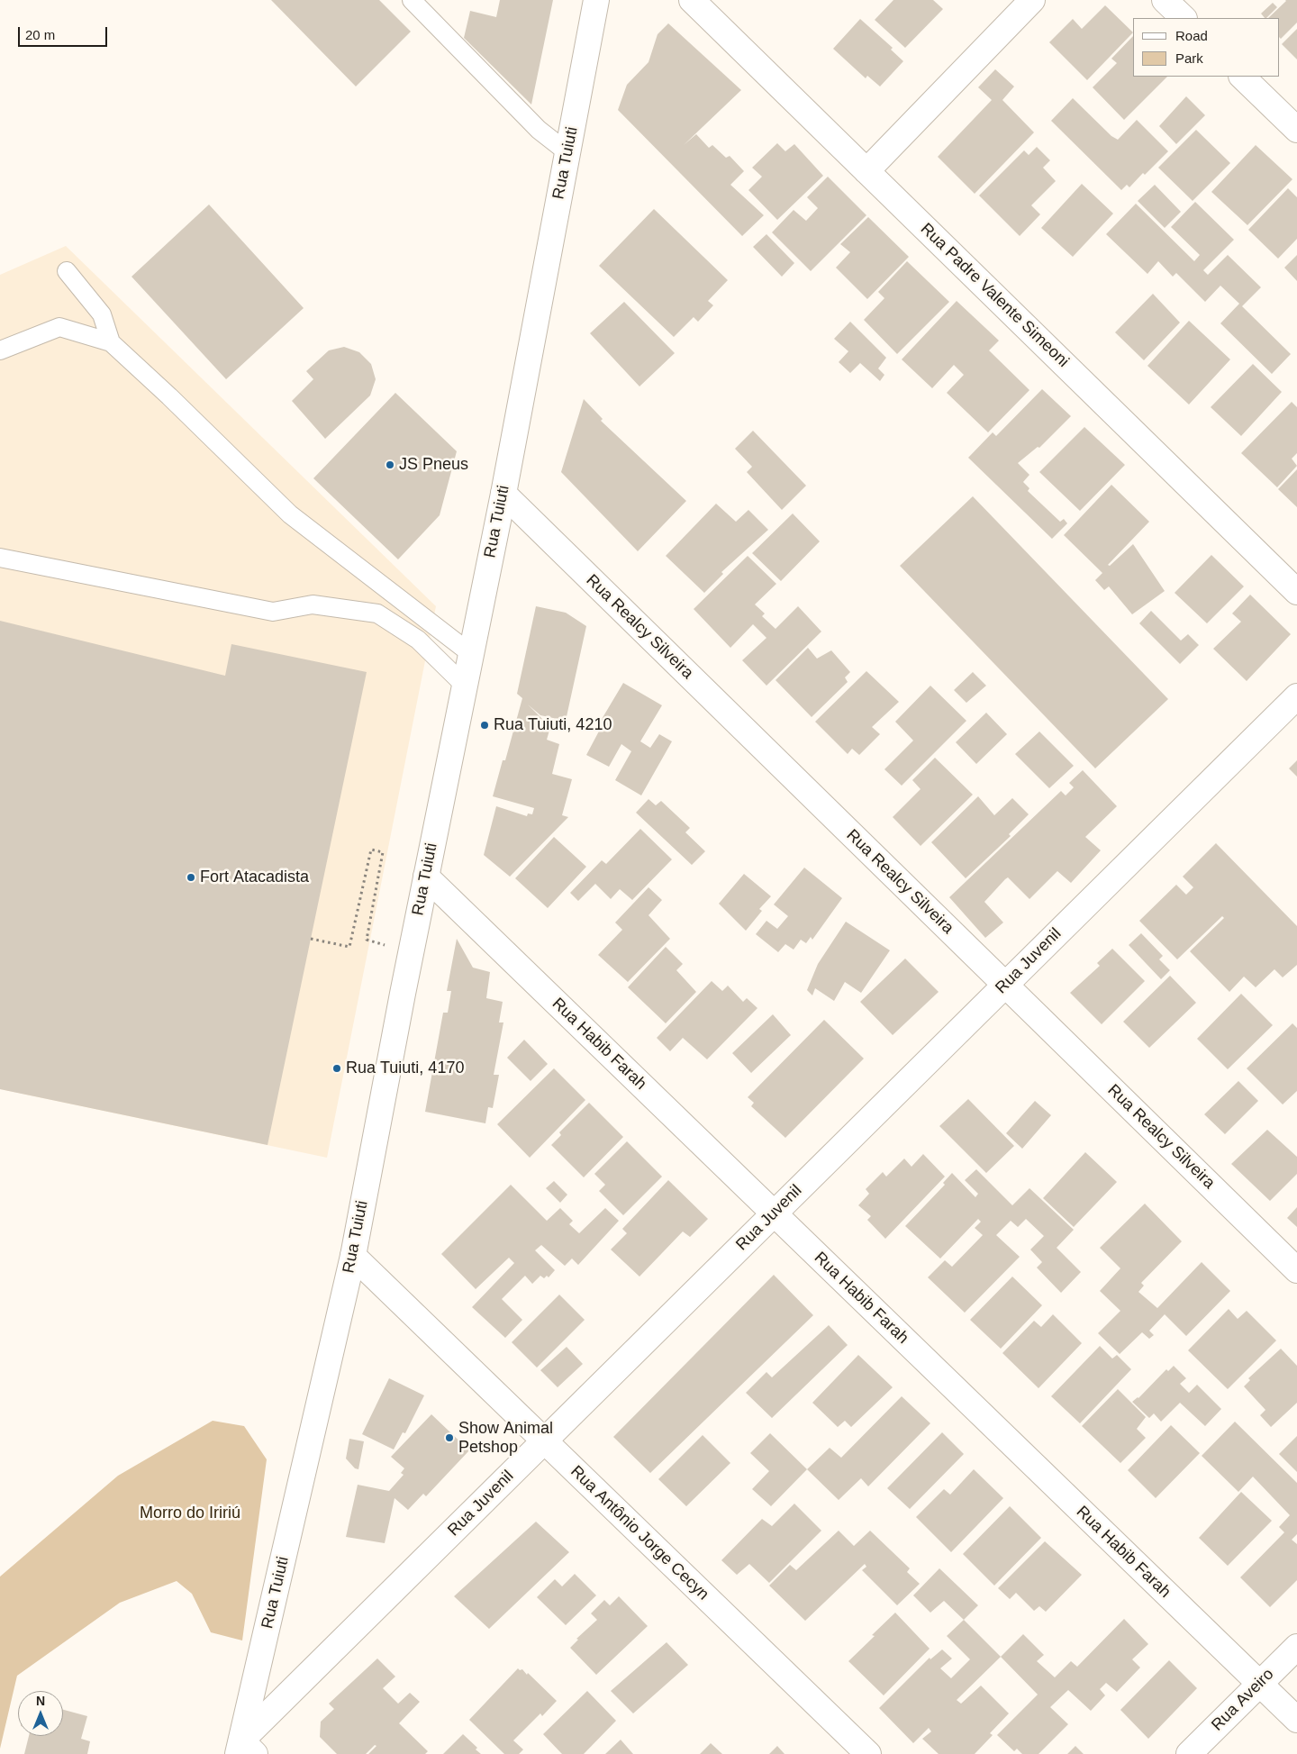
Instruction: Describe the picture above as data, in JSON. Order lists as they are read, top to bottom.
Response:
{
  "streets": {
    "street": [
      "Rua Tuiuti",
      "Rua Padre Valente Simeoni",
      "Rua Realcy Silveira",
      "Rua Juvenil",
      "Rua Habib Farah",
      "Rua Antônio Jorge Cecyn",
      "Rua Aveiro"
    ]
  },
  "crossings": [
    ["Rua Tuiuti", "Rua Realcy Silveira"],
    ["Rua Tuiuti", "Rua Juvenil"],
    ["Rua Tuiuti", "Rua Habib Farah"],
    ["Rua Tuiuti", "Rua Antônio Jorge Cecyn"],
    ["Rua Realcy Silveira", "Rua Juvenil"],
    ["Rua Juvenil", "Rua Habib Farah"],
    ["Rua Juvenil", "Rua Antônio Jorge Cecyn"],
    ["Rua Habib Farah", "Rua Aveiro"]
  ],
  "parks": ["Morro do Iririú"],
  "places": [
    "JS Pneus",
    "Rua Tuiuti, 4210",
    "Fort Atacadista",
    "Rua Tuiuti, 4170",
    "Show Animal Petshop"
  ],
  "legend": ["Road", "Park"],
  "scale_bar": "20 m",
  "north": "top"
}
